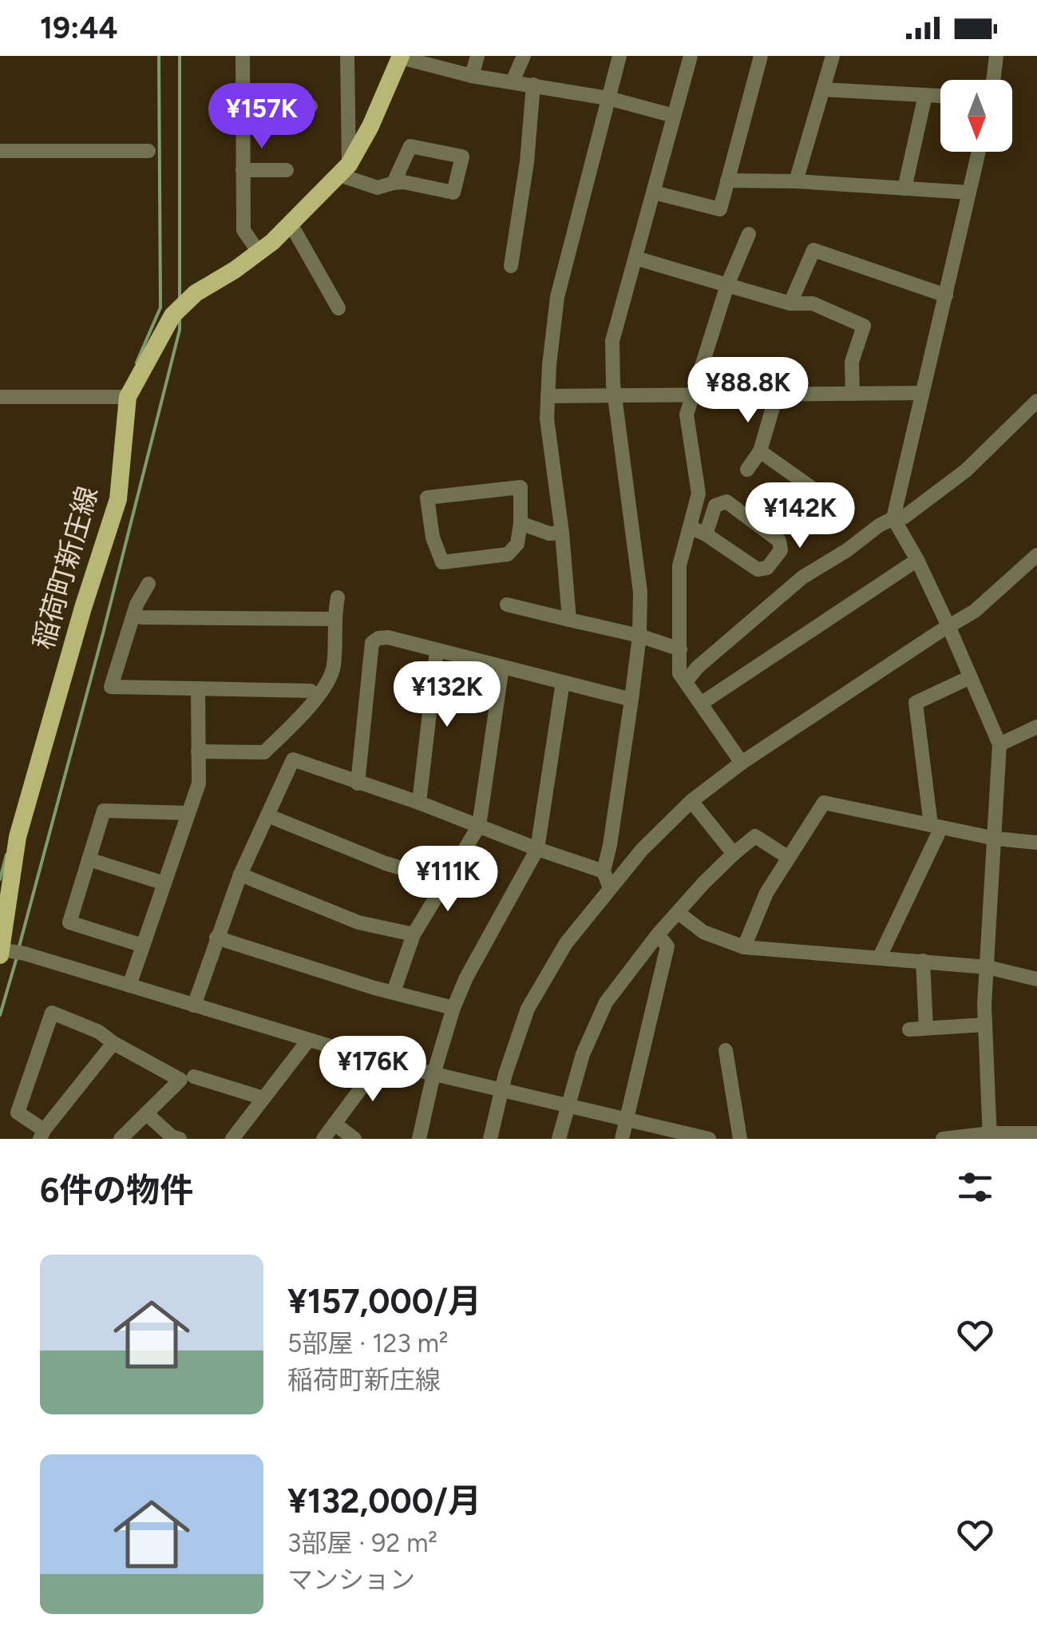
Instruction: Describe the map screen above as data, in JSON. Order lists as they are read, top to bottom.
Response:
{
  "streets": {
    "main road": ["稲荷町新庄線"]
  },
  "north": "bottom",
  "page": {
    "status": "19:44",
    "price": [
      "¥157K",
      "¥88.8K",
      "¥142K",
      "¥132K",
      "¥111K",
      "¥176K"
    ],
    "heading": "6件の物件",
    "list": [
      {
        "name": "¥157,000/月",
        "note": "5部屋 · 123 m² · 稲荷町新庄線"
      },
      {
        "name": "¥132,000/月",
        "note": "3部屋 · 92 m² · マンション"
      }
    ]
  }
}
